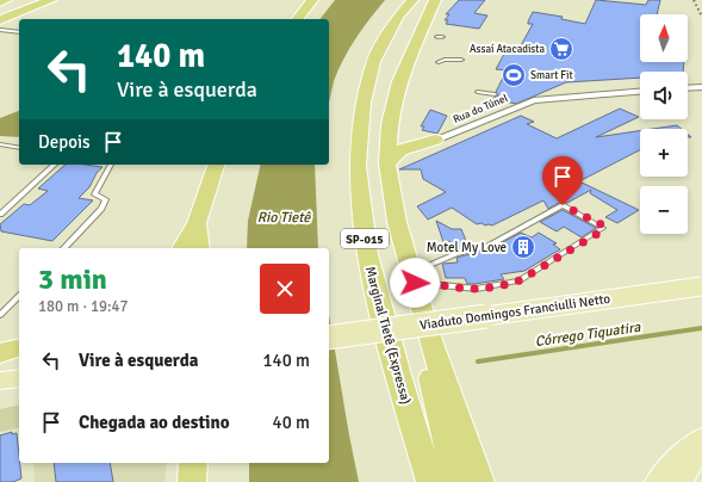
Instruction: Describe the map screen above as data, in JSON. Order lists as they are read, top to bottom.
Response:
{
  "streets": {
    "highway": ["SP-015", "Marginal Tietê (Expressa)"],
    "main road": ["Viaduto Domingos Franciulli Netto"],
    "street": ["Rua do Túnel"]
  },
  "water": ["Rio Tietê", "Córrego Tiquatira"],
  "places": {
    "supermarket": ["Assaí Atacadista"],
    "sports": ["Smart Fit"],
    "building": ["Motel My Love"]
  },
  "north": "top",
  "page": {
    "map_buttons": ["+", "−"],
    "turn": ["140 m", "Vire à esquerda"],
    "then": "Depois",
    "heading": ["3 min", "180 m · 19:47"],
    "list": [
      {
        "name": "Vire à esquerda",
        "value": "140 m"
      },
      {
        "name": "Chegada ao destino",
        "value": "40 m"
      }
    ]
  }
}
